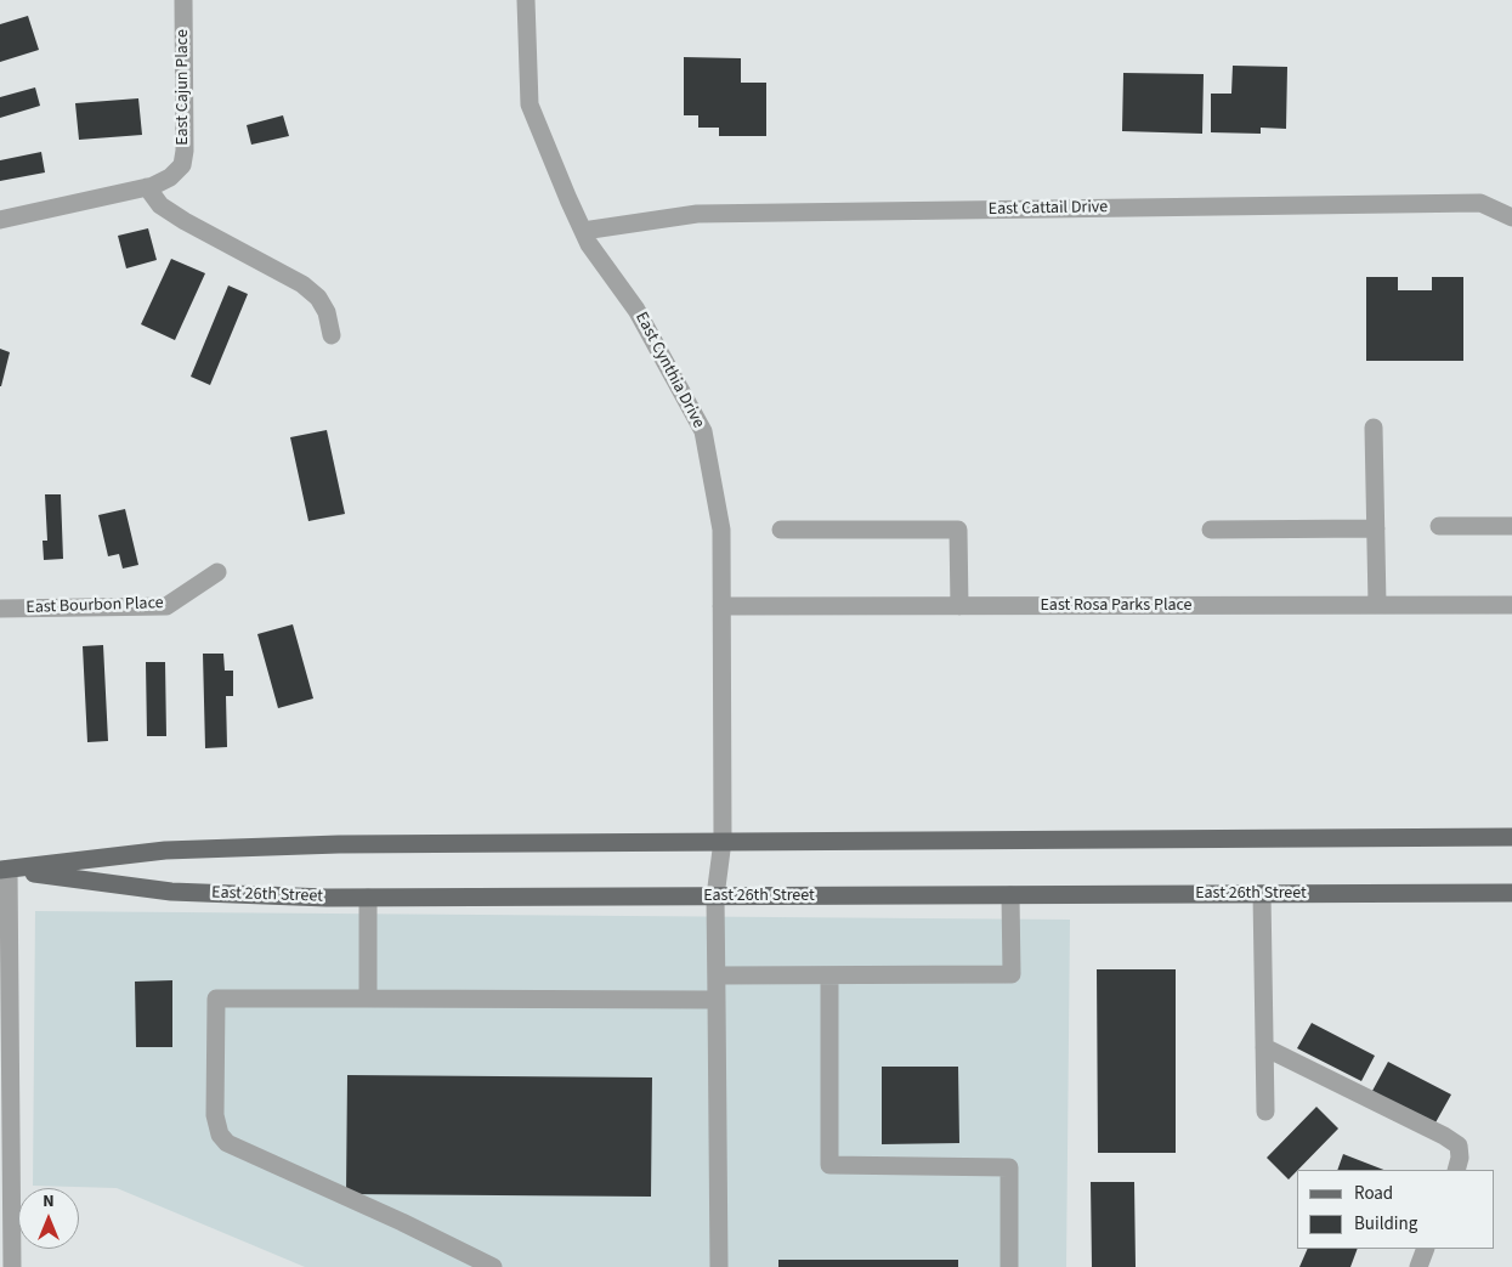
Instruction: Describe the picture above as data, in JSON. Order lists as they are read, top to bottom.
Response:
{
  "streets": {
    "main road": ["East 26th Street"],
    "street": [
      "East Cajun Place",
      "East Cattail Drive",
      "East Cynthia Drive",
      "East Bourbon Place",
      "East Rosa Parks Place"
    ]
  },
  "crossings": [
    ["East Cattail Drive", "East Cynthia Drive"],
    ["East Cynthia Drive", "East Rosa Parks Place"],
    ["East Cynthia Drive", "East 26th Street"]
  ],
  "legend": ["Road", "Building"],
  "north": "top"
}
